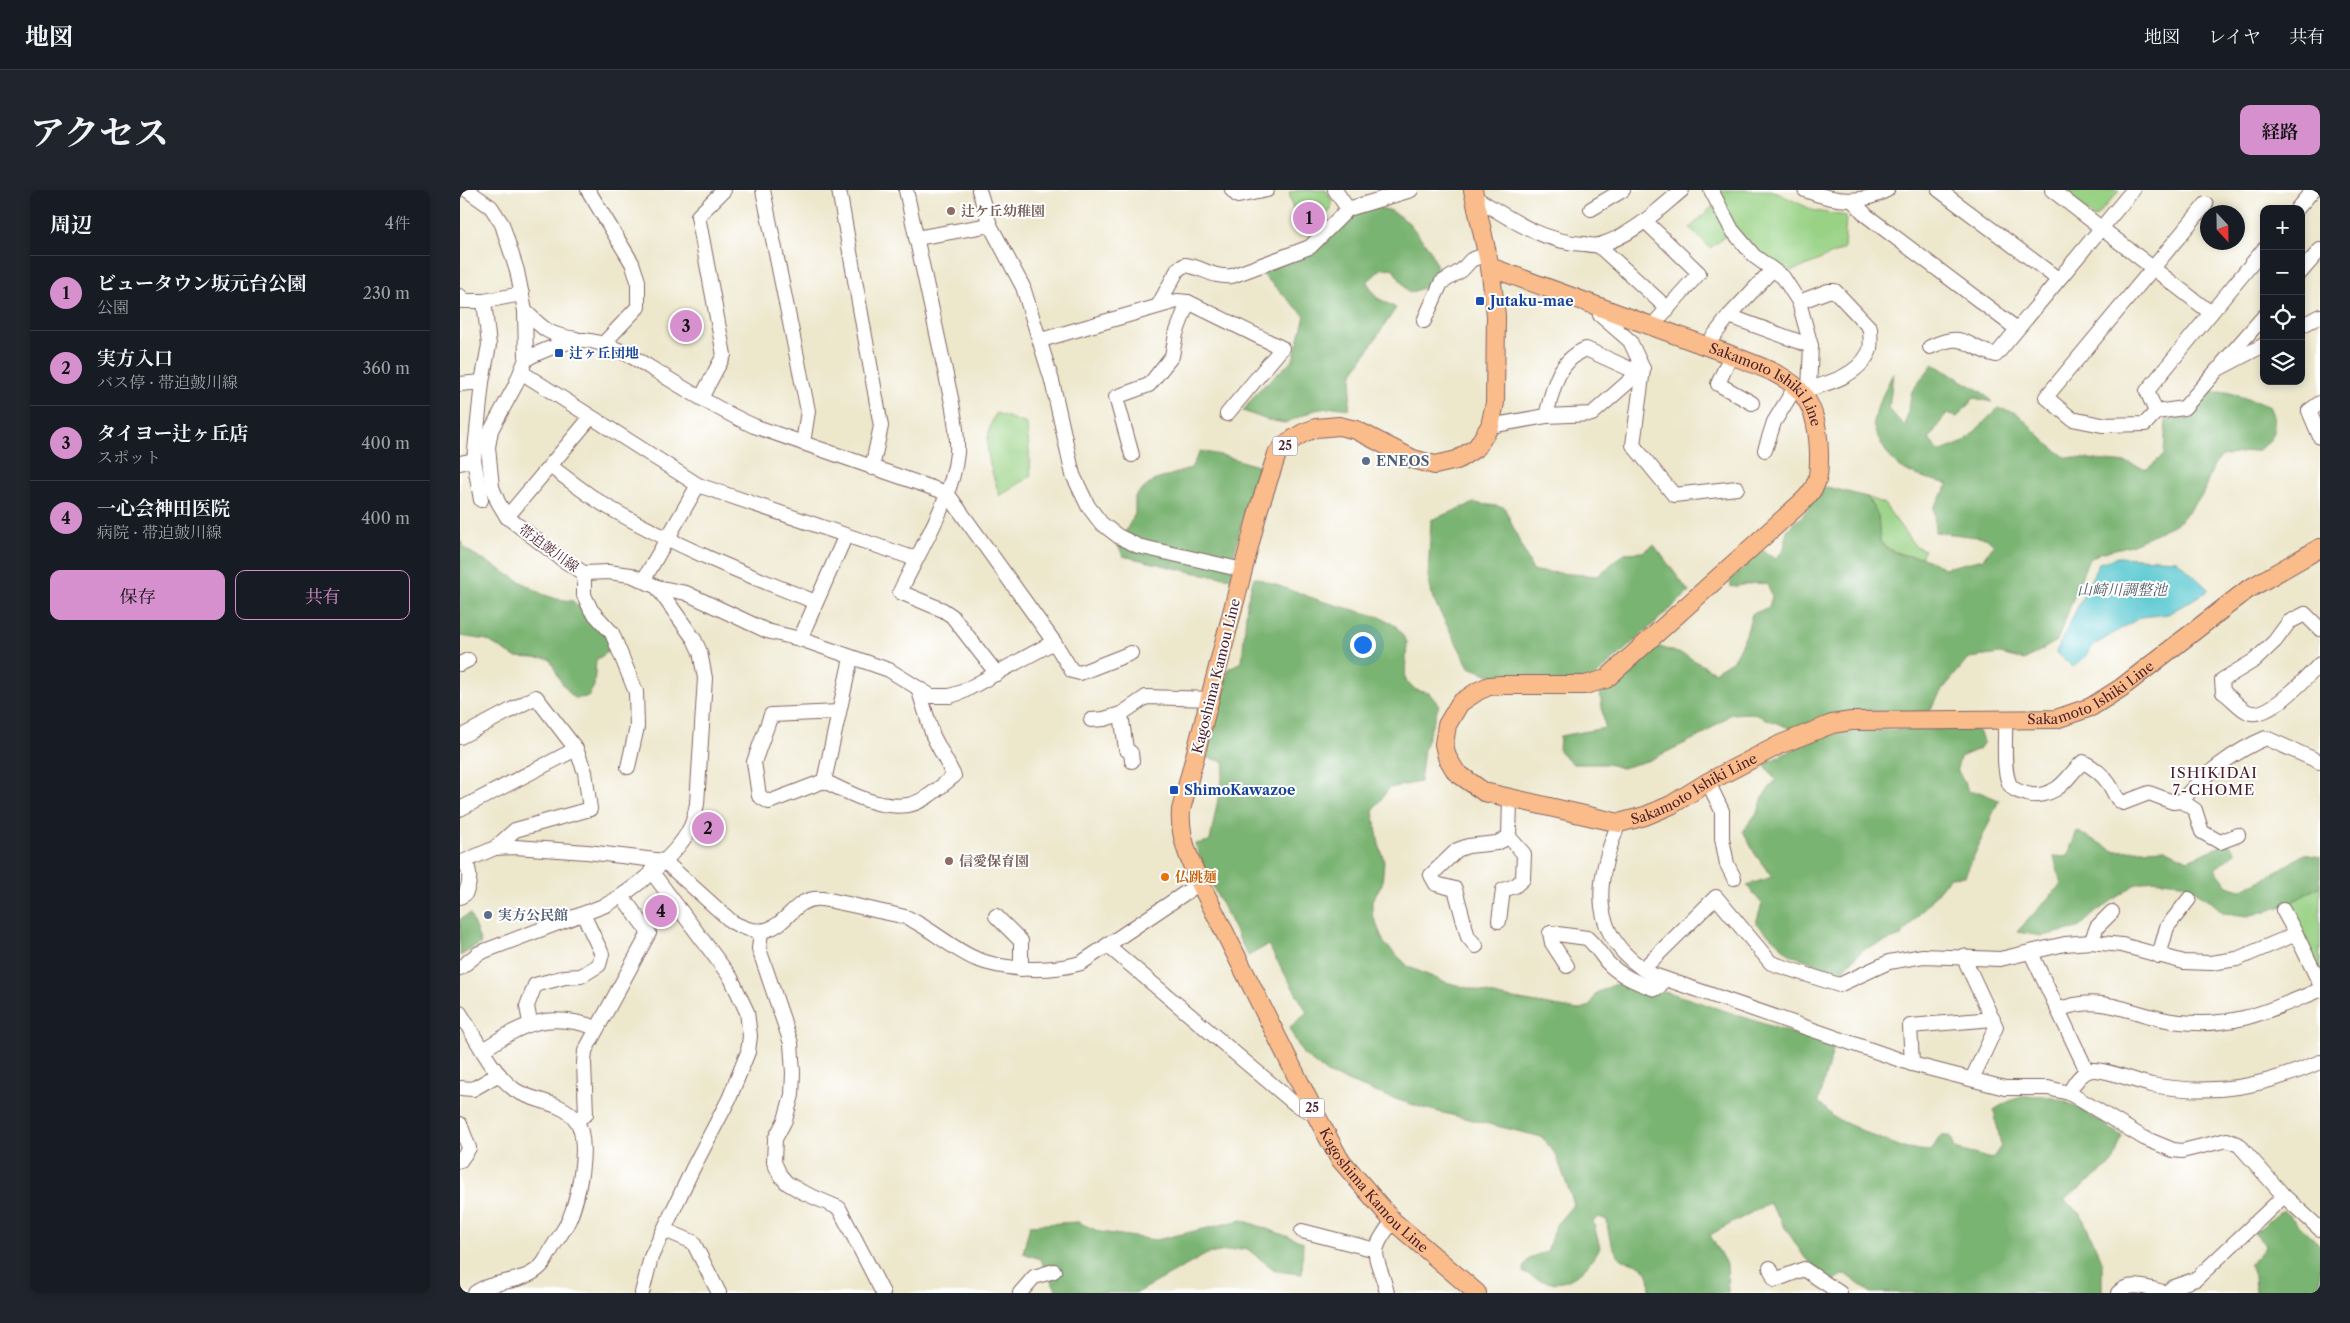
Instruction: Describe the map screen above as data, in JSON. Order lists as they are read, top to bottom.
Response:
{
  "streets": {
    "main road": ["Sakamoto Ishiki Line", "25", "Kagoshima Kamou Line"],
    "street": ["帯迫皷川線"]
  },
  "crossings": [
    ["Sakamoto Ishiki Line", "Kagoshima Kamou Line"]
  ],
  "districts": ["ISHIKIDAI 7-CHOME"],
  "water": ["山崎川調整池"],
  "places": {
    "other": [
      "辻ケ丘幼稚園",
      "ENEOS",
      "信愛保育園",
      "仏跳麺",
      "実方公民館"
    ],
    "transit": ["Jutaku-mae", "辻ヶ丘団地", "ShimoKawazoe"]
  },
  "north": "bottom",
  "page": {
    "header": "地図",
    "nav": ["地図", "レイヤ", "共有"],
    "title": "アクセス",
    "buttons": [
      "経路",
      ["保存", "共有"]
    ],
    "heading": ["周辺", "4件"],
    "pins": [
      "1",
      "3",
      "2",
      "4"
    ],
    "map_buttons": ["+", "−"],
    "list": [
      {
        "mark": "1",
        "name": "ビュータウン坂元台公園",
        "note": "公園",
        "value": "230 m"
      },
      {
        "mark": "2",
        "name": "実方入口",
        "note": "バス停 · 帯迫皷川線",
        "value": "360 m"
      },
      {
        "mark": "3",
        "name": "タイヨー辻ヶ丘店",
        "note": "スポット",
        "value": "400 m"
      },
      {
        "mark": "4",
        "name": "一心会神田医院",
        "note": "病院 · 帯迫皷川線",
        "value": "400 m"
      }
    ]
  }
}
